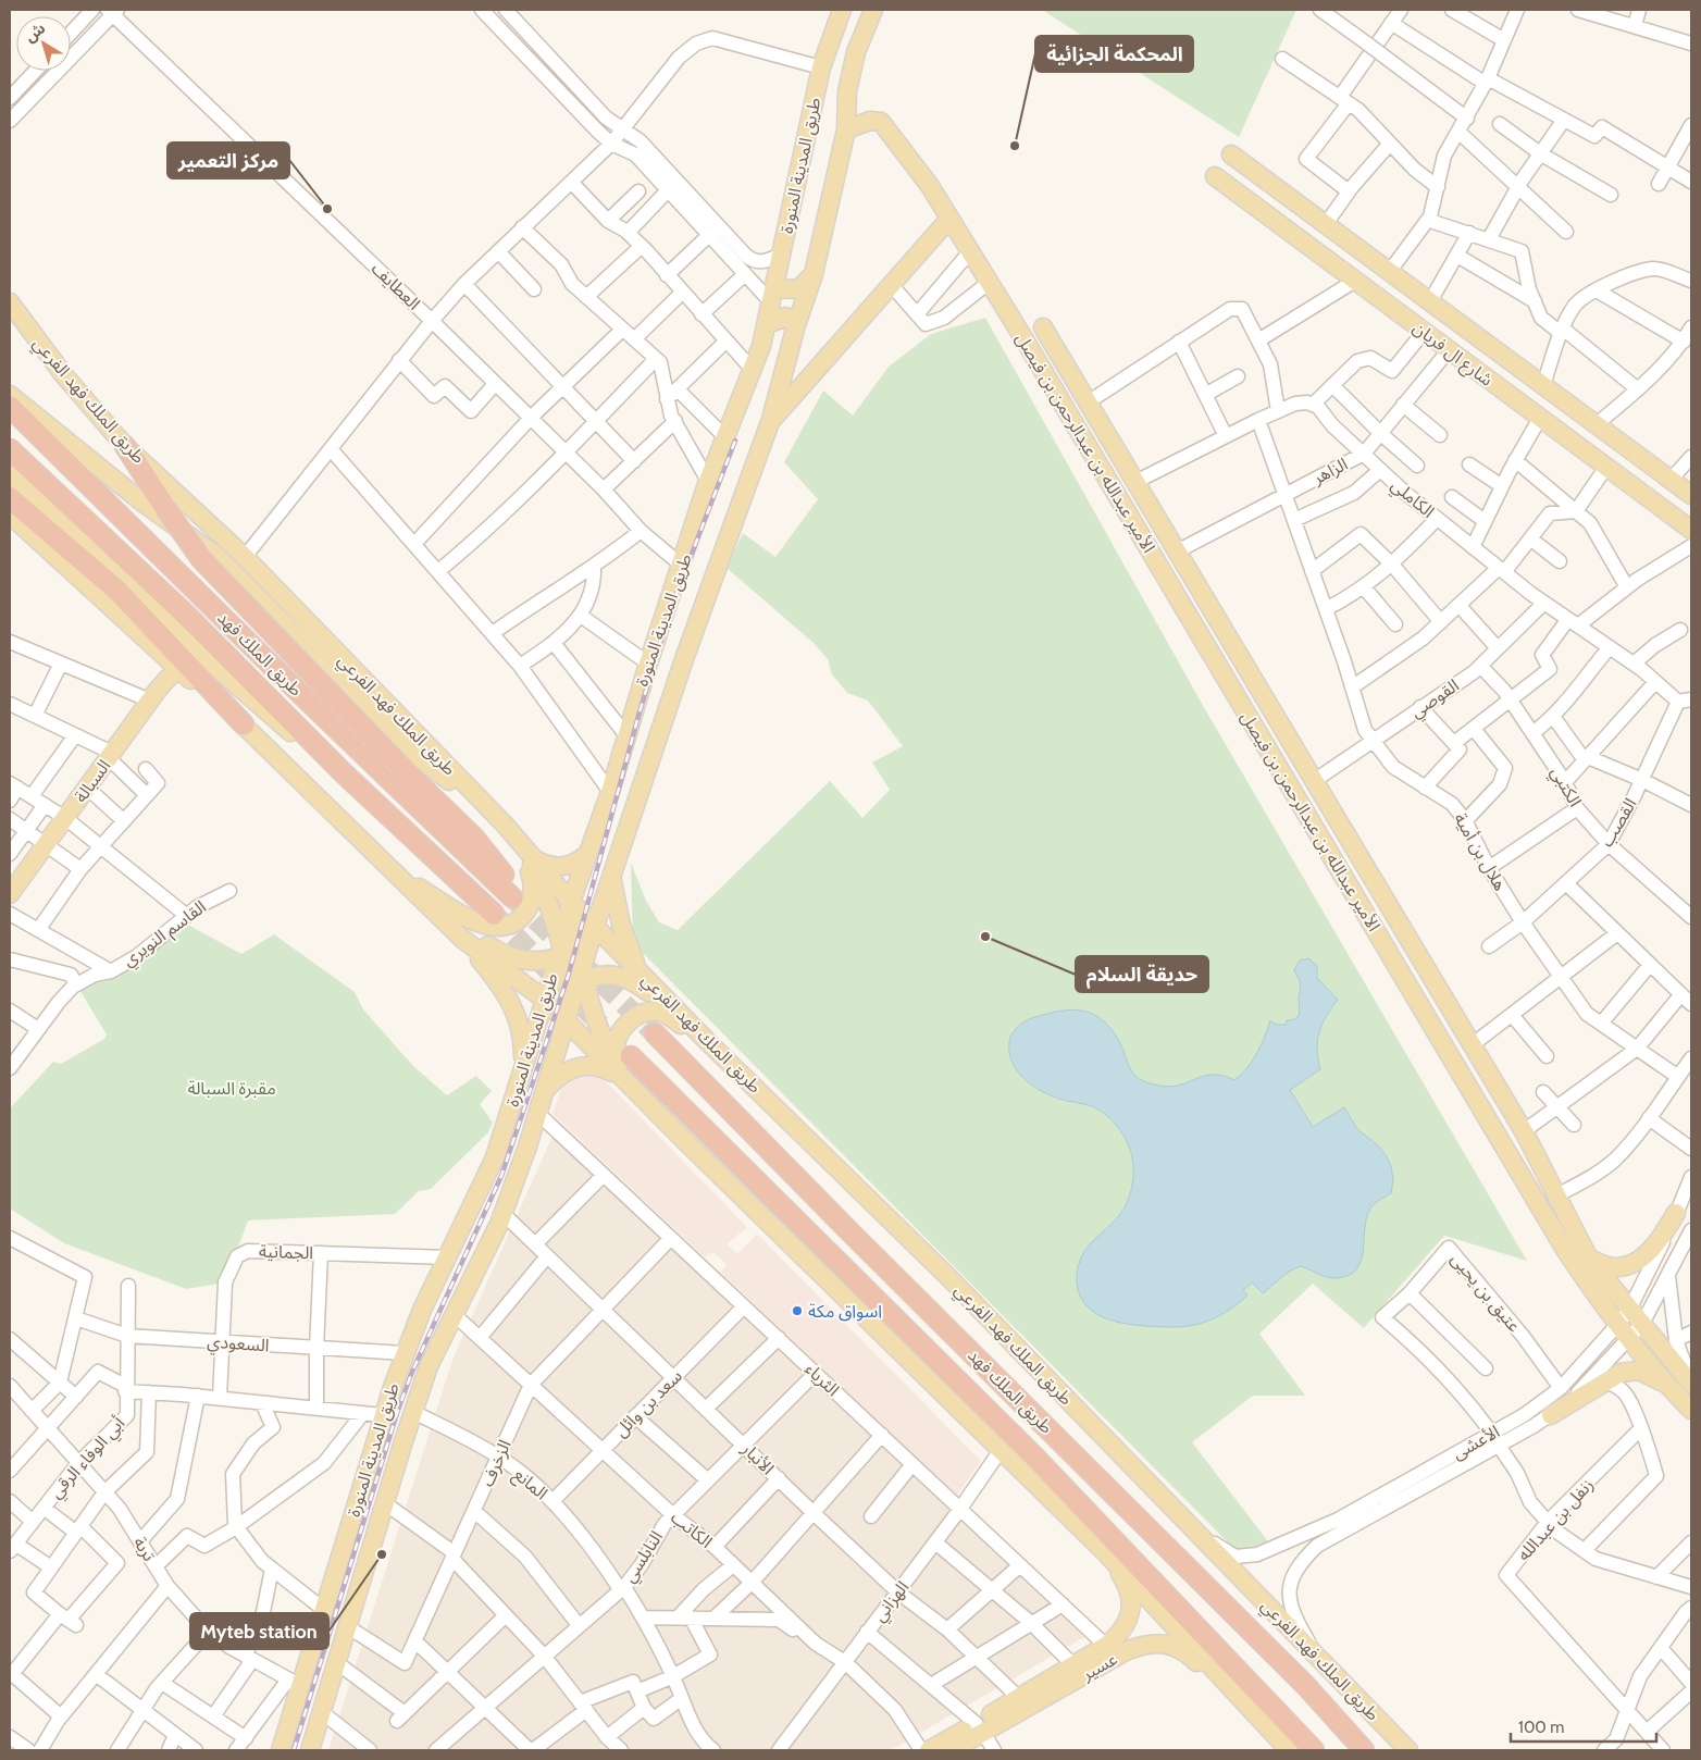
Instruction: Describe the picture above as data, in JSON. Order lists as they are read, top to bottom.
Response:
{
  "streets": {
    "highway": ["طريق الملك فهد"],
    "main road": [
      "طريق المدينة المنورة",
      "شارع ال فريان",
      "طريق الملك فهد الفرعي",
      "الأمير عبدالله بن عبدالرحمن بن فيصل",
      "السبالة",
      "عسير"
    ],
    "street": [
      "العطايف",
      "الزاهر",
      "الكاملي",
      "القوصي",
      "الكتبي",
      "القصب",
      "هلال بن أمية",
      "القاسم النويري",
      "الجمانية",
      "عتيق بن يحيى",
      "السعودي",
      "الثرياء",
      "سعد بن وائل",
      "الأعشى",
      "أبي الوفاء الرقي",
      "الأنبار",
      "الزخرف",
      "المانع",
      "زنفل بن عبدالله",
      "الكاتب",
      "تربة",
      "النابلسي",
      "الهزاني"
    ]
  },
  "crossings": [
    ["طريق المدينة المنورة", "العطايف"],
    ["طريق المدينة المنورة", "طريق الملك فهد الفرعي"],
    ["طريق المدينة المنورة", "الأمير عبدالله بن عبدالرحمن بن فيصل"],
    ["طريق المدينة المنورة", "الجمانية"],
    ["طريق المدينة المنورة", "السعودي"],
    ["طريق المدينة المنورة", "الثرياء"],
    ["طريق المدينة المنورة", "الأنبار"],
    ["طريق المدينة المنورة", "الزخرف"],
    ["طريق المدينة المنورة", "المانع"],
    ["طريق المدينة المنورة", "الكاتب"],
    ["طريق المدينة المنورة", "تربة"],
    ["شارع ال فريان", "الزاهر"],
    ["طريق الملك فهد الفرعي", "طريق الملك فهد"],
    ["طريق الملك فهد الفرعي", "الأعشى"],
    ["الأمير عبدالله بن عبدالرحمن بن فيصل", "الزاهر"],
    ["الأمير عبدالله بن عبدالرحمن بن فيصل", "القوصي"],
    ["الأمير عبدالله بن عبدالرحمن بن فيصل", "الأعشى"],
    ["الزاهر", "الكاملي"],
    ["الزاهر", "هلال بن أمية"],
    ["الكاملي", "القوصي"],
    ["الكاملي", "القصب"],
    ["القوصي", "الكتبي"],
    ["القوصي", "هلال بن أمية"],
    ["الكتبي", "القصب"],
    ["القصب", "هلال بن أمية"],
    ["الجمانية", "السعودي"],
    ["عتيق بن يحيى", "الأعشى"],
    ["السعودي", "أبي الوفاء الرقي"],
    ["الثرياء", "سعد بن وائل"],
    ["الثرياء", "الزخرف"],
    ["الثرياء", "النابلسي"],
    ["الثرياء", "الهزاني"],
    ["الثرياء", "عسير"],
    ["سعد بن وائل", "الأنبار"],
    ["سعد بن وائل", "المانع"],
    ["سعد بن وائل", "الكاتب"],
    ["أبي الوفاء الرقي", "تربة"],
    ["الأنبار", "الزخرف"],
    ["الأنبار", "النابلسي"],
    ["الأنبار", "الهزاني"],
    ["الأنبار", "عسير"],
    ["الزخرف", "المانع"],
    ["الزخرف", "الكاتب"],
    ["المانع", "النابلسي"],
    ["الكاتب", "النابلسي"],
    ["الكاتب", "الهزاني"]
  ],
  "parks": ["مقبرة السبالة"],
  "places": [
    "المحكمة الجزائية",
    "مركز التعمير",
    "حديقة السلام",
    "اسواق مكة",
    "Myteb station"
  ],
  "scale_bar": "100 m",
  "north": "top left"
}
